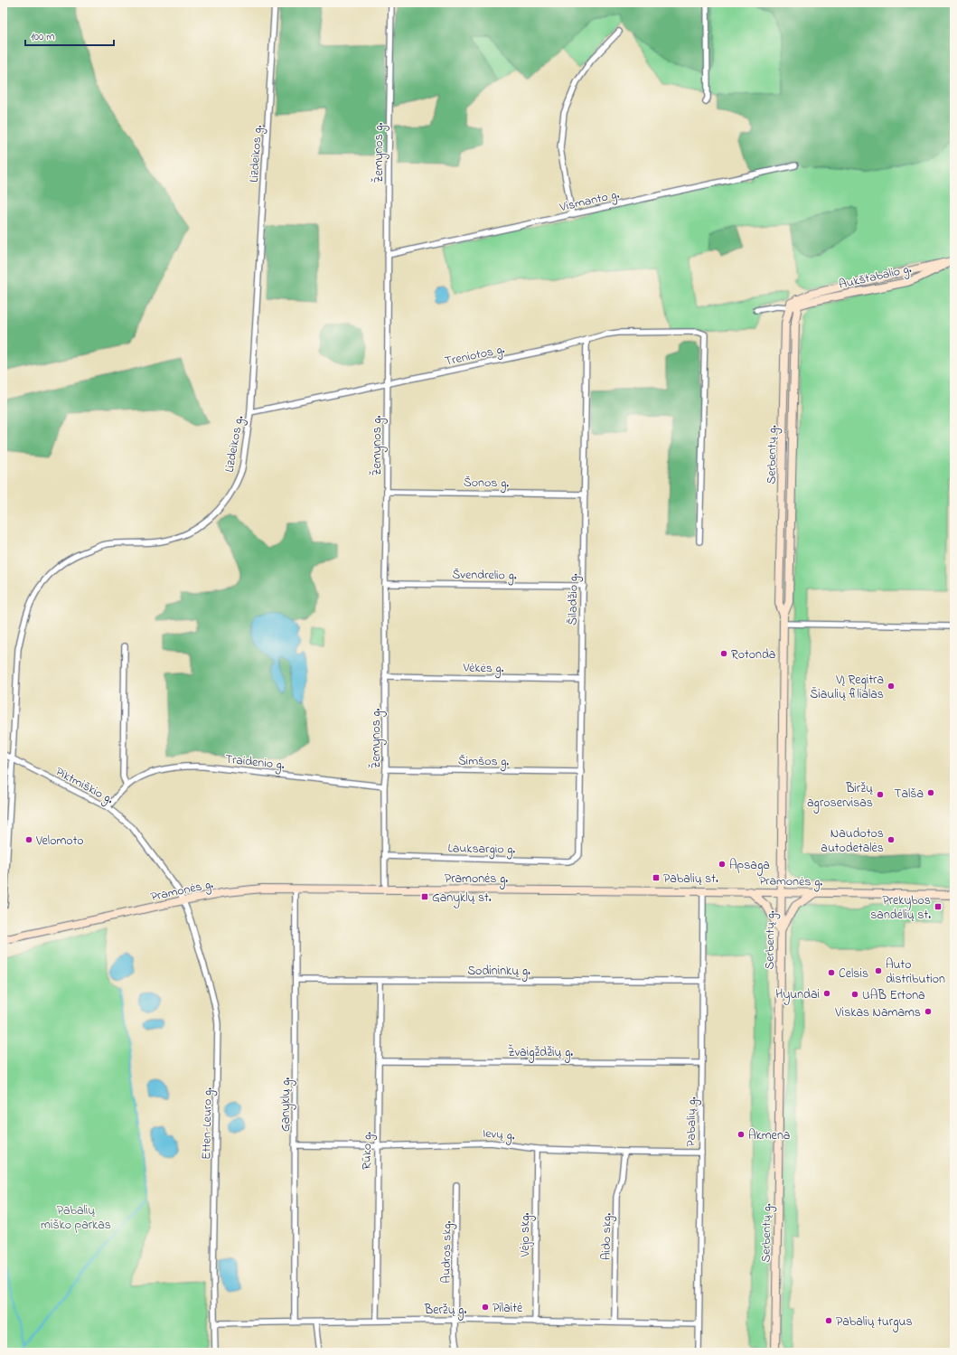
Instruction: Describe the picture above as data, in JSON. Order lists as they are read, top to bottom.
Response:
{
  "streets": {
    "main road": ["Aukštabalio g.", "Serbentų g.", "Pramonės g."],
    "street": [
      "Žemynos g.",
      "Lizdeikos g.",
      "Vismanto g.",
      "Treniotos g.",
      "Šonos g.",
      "Švendrelio g.",
      "Šiladžio g.",
      "Vėkės g.",
      "Šimšos g.",
      "Traidenio g.",
      "Piktmiškio g.",
      "Lauksargio g.",
      "Sodininkų g.",
      "Žvaigždžių g.",
      "Ganyklų g.",
      "Pabalių g.",
      "Etten-Leuro g.",
      "Ievų g.",
      "Rūko g.",
      "Vėjo skg.",
      "Aido skg.",
      "Audros skg.",
      "Beržų g."
    ]
  },
  "crossings": [
    ["Žemynos g.", "Vismanto g."],
    ["Žemynos g.", "Treniotos g."],
    ["Žemynos g.", "Šonos g."],
    ["Žemynos g.", "Švendrelio g."],
    ["Žemynos g.", "Vėkės g."],
    ["Žemynos g.", "Šimšos g."],
    ["Žemynos g.", "Traidenio g."],
    ["Žemynos g.", "Lauksargio g."],
    ["Žemynos g.", "Pramonės g."],
    ["Lizdeikos g.", "Treniotos g."],
    ["Lizdeikos g.", "Piktmiškio g."],
    ["Aukštabalio g.", "Serbentų g."],
    ["Treniotos g.", "Šiladžio g."],
    ["Serbentų g.", "Pramonės g."],
    ["Šonos g.", "Šiladžio g."],
    ["Švendrelio g.", "Šiladžio g."],
    ["Šiladžio g.", "Vėkės g."],
    ["Šiladžio g.", "Šimšos g."],
    ["Šiladžio g.", "Lauksargio g."],
    ["Traidenio g.", "Piktmiškio g."],
    ["Piktmiškio g.", "Pramonės g."],
    ["Piktmiškio g.", "Etten-Leuro g."],
    ["Pramonės g.", "Ganyklų g."],
    ["Pramonės g.", "Pabalių g."],
    ["Pramonės g.", "Etten-Leuro g."],
    ["Sodininkų g.", "Ganyklų g."],
    ["Sodininkų g.", "Pabalių g."],
    ["Sodininkų g.", "Rūko g."],
    ["Žvaigždžių g.", "Pabalių g."],
    ["Žvaigždžių g.", "Rūko g."],
    ["Ganyklų g.", "Ievų g."],
    ["Ganyklų g.", "Beržų g."],
    ["Pabalių g.", "Ievų g."],
    ["Pabalių g.", "Beržų g."],
    ["Etten-Leuro g.", "Beržų g."],
    ["Ievų g.", "Rūko g."],
    ["Ievų g.", "Vėjo skg."],
    ["Ievų g.", "Aido skg."],
    ["Rūko g.", "Beržų g."],
    ["Vėjo skg.", "Beržų g."],
    ["Aido skg.", "Beržų g."],
    ["Audros skg.", "Beržų g."]
  ],
  "parks": ["Pabalių miško parkas"],
  "places": {
    "other": [
      "Rotonda",
      "VĮ Regitra Šiaulių filialas",
      "Talša",
      "Biržų agroservisas",
      "Velomoto",
      "Naudotos autodetalės",
      "Apsaga",
      "Auto distribution",
      "Celsis",
      "Hyundai",
      "UAB Ertona",
      "Viskas Namams",
      "Akmena",
      "Pilaitė",
      "Pabalių turgus"
    ],
    "transit": ["Pabalių st.", "Ganyklų st.", "Prekybos sandėlių st."]
  },
  "scale_bar": "100 m"
}
